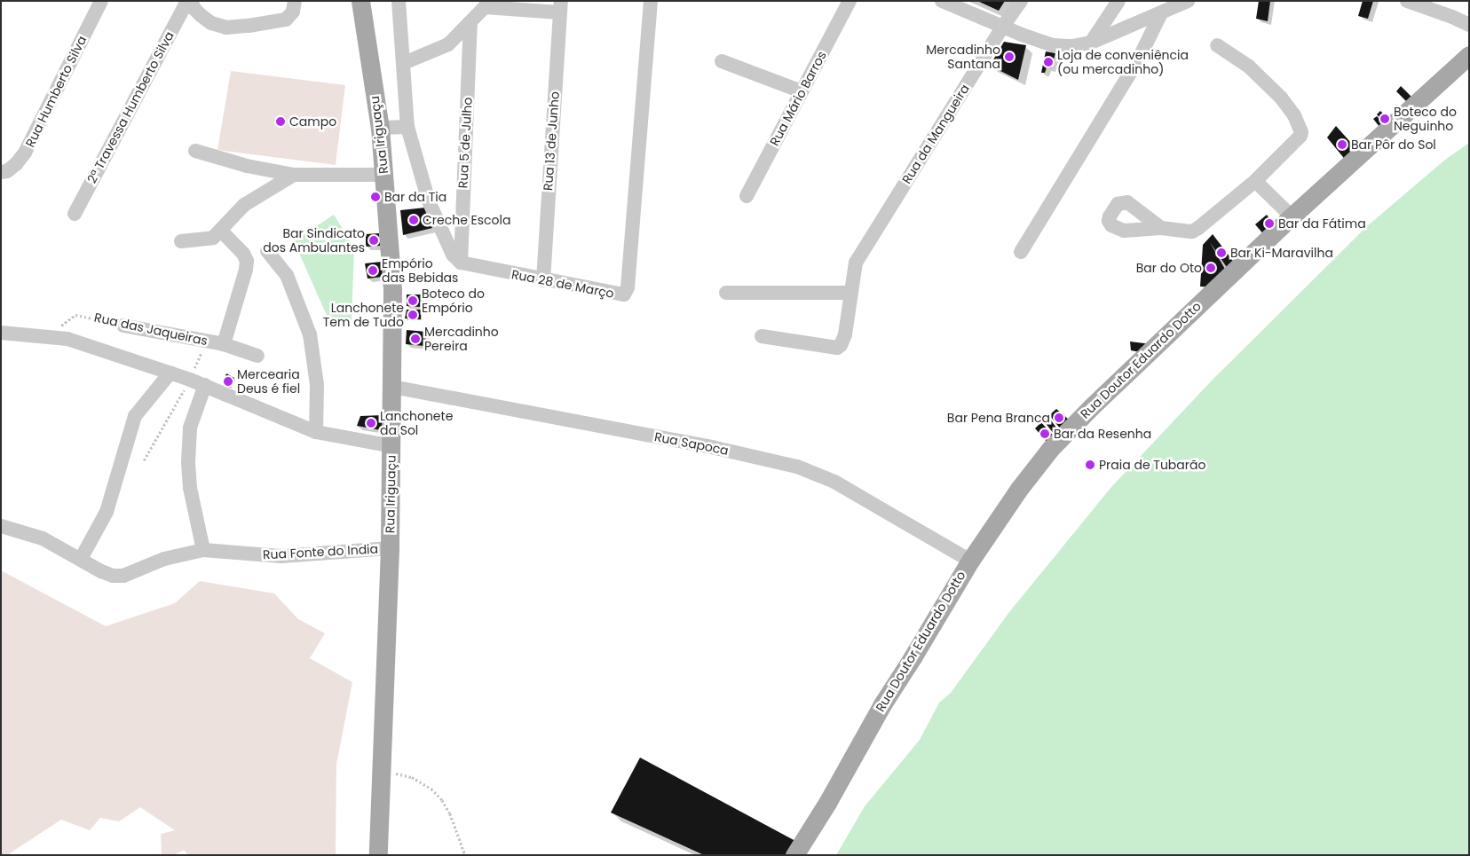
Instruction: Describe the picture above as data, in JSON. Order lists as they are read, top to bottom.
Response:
{
  "streets": {
    "main road": ["Rua Iriguaçu", "Rua Doutor Eduardo Dotto"],
    "street": [
      "Rua Humberto Silva",
      "Rua Mário Barros",
      "2ª Travessa Humberto Silva",
      "Rua da Mangueira",
      "Rua 13 de Junho",
      "Rua 5 de Julho",
      "Rua 28 de Março",
      "Rua das Jaqueiras",
      "Rua Sapoca",
      "Rua Fonte do India"
    ]
  },
  "crossings": [
    ["Rua Iriguaçu", "Rua Sapoca"],
    ["Rua Iriguaçu", "Rua Fonte do India"],
    ["Rua 13 de Junho", "Rua 28 de Março"],
    ["Rua 5 de Julho", "Rua 28 de Março"],
    ["Rua Doutor Eduardo Dotto", "Rua Sapoca"]
  ],
  "places": [
    "Mercadinho Santana",
    "Loja de conveniência (ou mercadinho)",
    "Boteco do Neguinho",
    "Campo",
    "Bar Pôr do Sol",
    "Bar da Tia",
    "Creche Escola",
    "Bar da Fátima",
    "Bar Sindicato dos Ambulantes",
    "Bar Ki-Maravilha",
    "Bar do Oto",
    "Empório das Bebidas",
    "Boteco do Empório",
    "Lanchonete Tem de Tudo",
    "Mercadinho Pereira",
    "Mercearia Deus é fiel",
    "Bar Pena Branca",
    "Lanchonete da Sol",
    "Bar da Resenha",
    "Praia de Tubarão"
  ]
}
